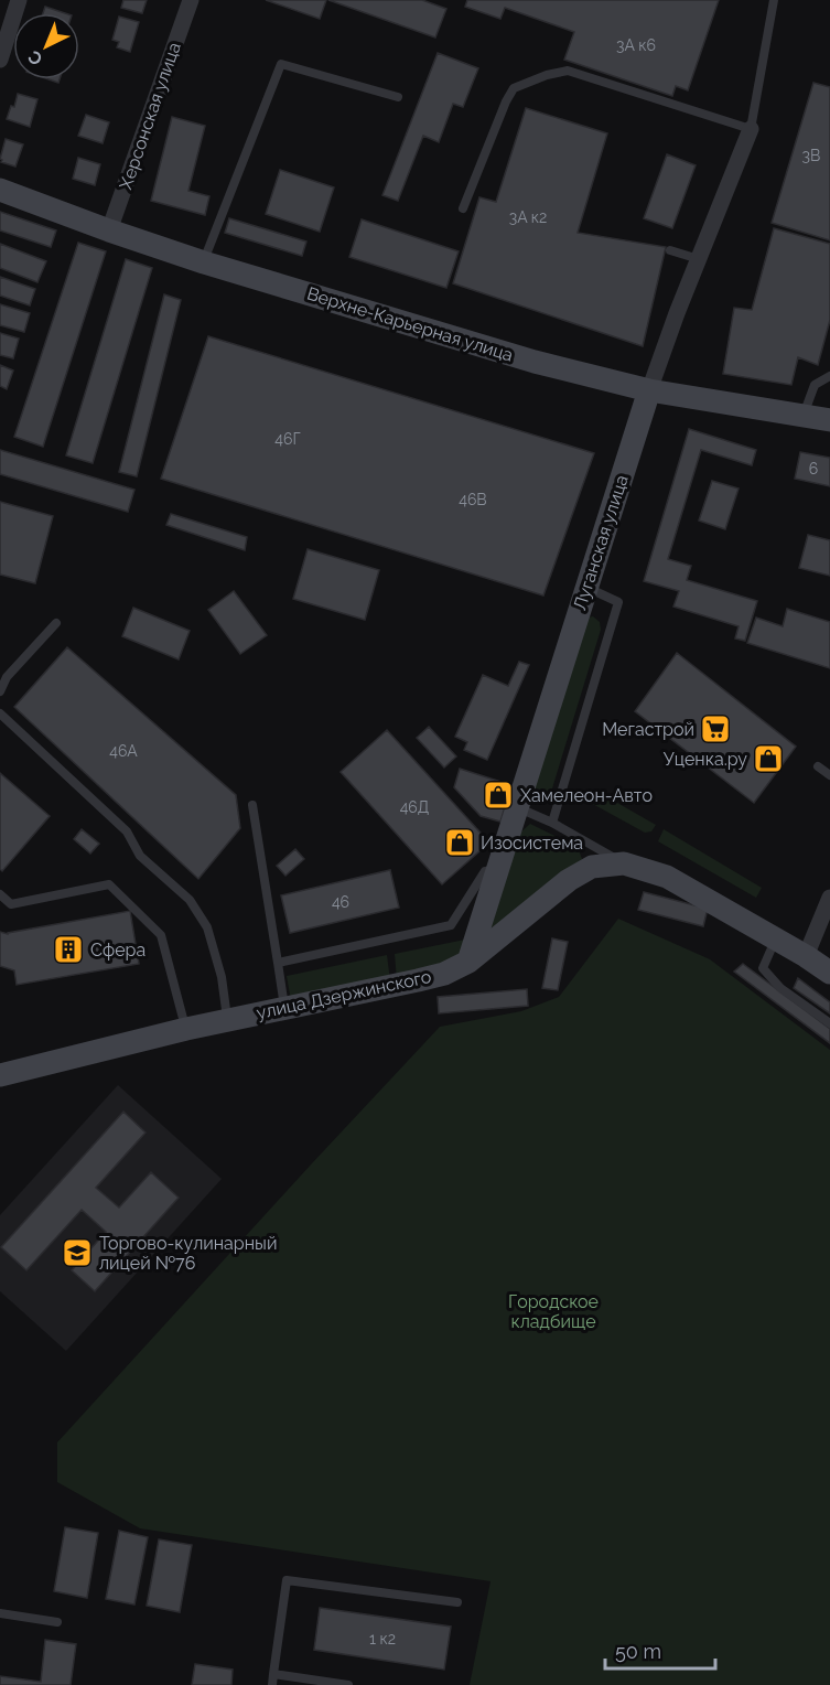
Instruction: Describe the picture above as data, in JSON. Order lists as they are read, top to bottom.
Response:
{
  "streets": {
    "street": [
      "Херсонская улица",
      "Верхне-Карьерная улица",
      "Луганская улица",
      "улица Дзержинского"
    ]
  },
  "crossings": [
    ["Херсонская улица", "Верхне-Карьерная улица"],
    ["Верхне-Карьерная улица", "Луганская улица"],
    ["Луганская улица", "улица Дзержинского"]
  ],
  "parks": ["Городское кладбище"],
  "places": {
    "supermarket": ["Мегастрой"],
    "shop": ["Уценка.ру", "Хамелеон-Авто", "Изосистема"],
    "building": ["Сфера"],
    "school or university": ["Торгово-кулинарный лицей №76"]
  },
  "house_numbers": [
    "3А к6",
    "3В",
    "3А к2",
    "46Г",
    "6",
    "46В",
    "46А",
    "46Д",
    "46",
    "1 к2"
  ],
  "scale_bar": "50 m",
  "north": "bottom left"
}
